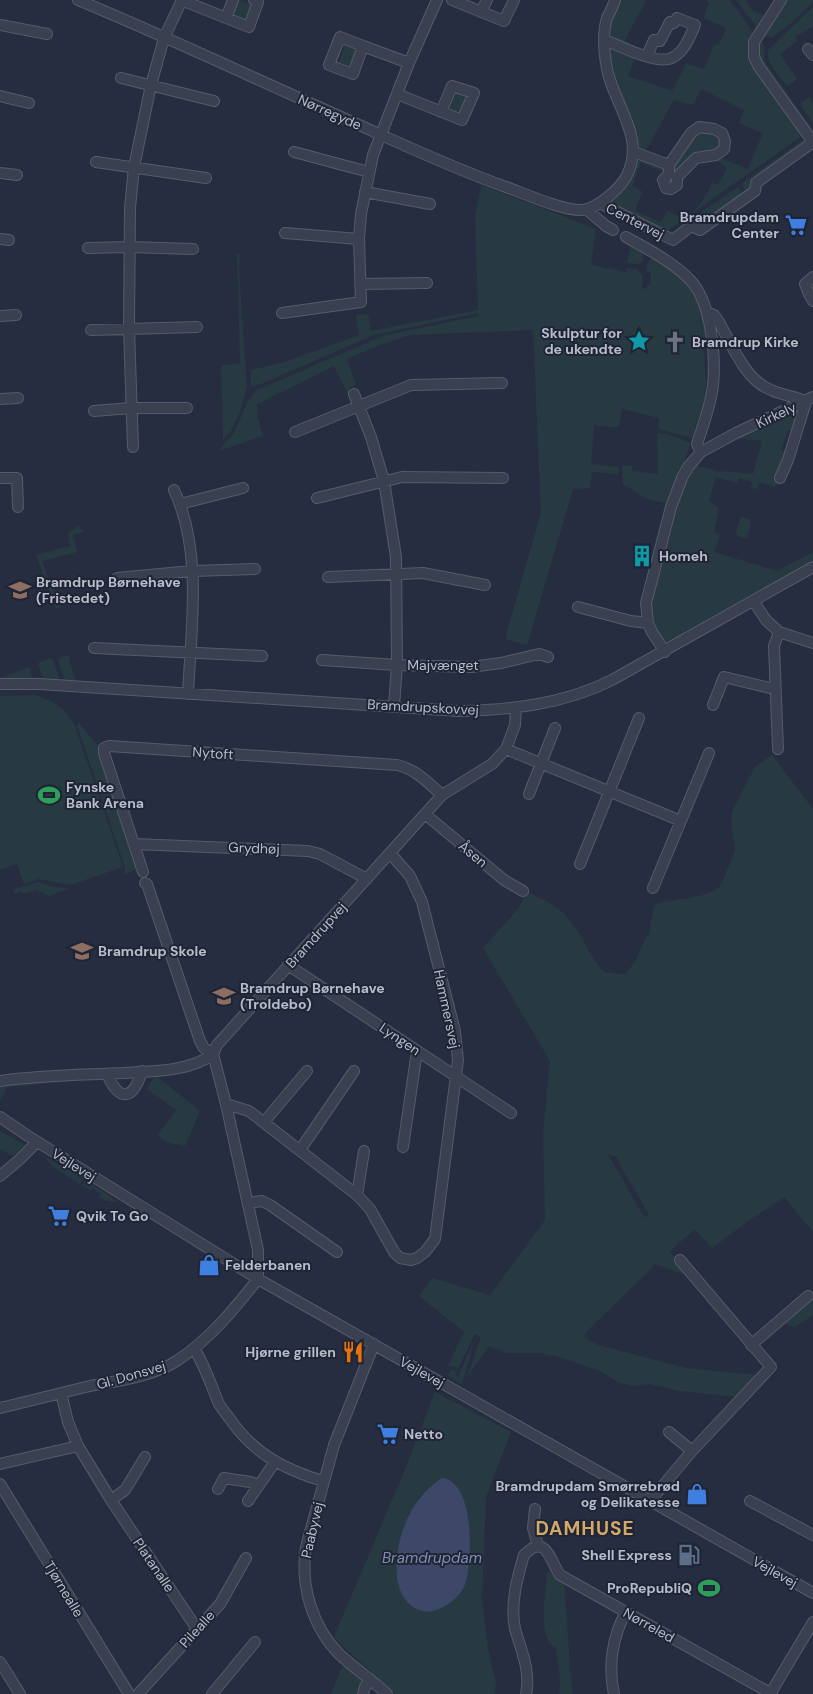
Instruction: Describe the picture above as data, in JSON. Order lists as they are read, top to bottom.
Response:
{
  "streets": {
    "street": [
      "Nørregyde",
      "Centervej",
      "Kirkely",
      "Majvænget",
      "Bramdrupskovvej",
      "Nytoft",
      "Grydhøj",
      "Åsen",
      "Bramdrupvej",
      "Hammersvej",
      "Lyngen",
      "Vejlevej",
      "Gl. Donsvej",
      "Paabyvej",
      "Platanalle",
      "Tjørnealle",
      "Nørreled",
      "Pilealle"
    ]
  },
  "crossings": [
    ["Kirkely", "Bramdrupskovvej"],
    ["Majvænget", "Bramdrupskovvej"],
    ["Bramdrupskovvej", "Bramdrupvej"],
    ["Nytoft", "Grydhøj"],
    ["Nytoft", "Bramdrupvej"],
    ["Grydhøj", "Bramdrupvej"],
    ["Åsen", "Bramdrupvej"],
    ["Bramdrupvej", "Hammersvej"],
    ["Bramdrupvej", "Lyngen"],
    ["Hammersvej", "Lyngen"],
    ["Vejlevej", "Gl. Donsvej"],
    ["Vejlevej", "Paabyvej"],
    ["Gl. Donsvej", "Platanalle"],
    ["Platanalle", "Pilealle"]
  ],
  "districts": ["DAMHUSE"],
  "water": ["Bramdrupdam"],
  "places": {
    "supermarket": ["Bramdrupdam Center", "Qvik To Go", "Netto"],
    "place": ["Skulptur for de ukendte"],
    "church": ["Bramdrup Kirke"],
    "building": ["Homeh"],
    "school or university": ["Bramdrup Børnehave (Fristedet)", "Bramdrup Skole", "Bramdrup Børnehave (Troldebo)"],
    "sports": ["Fynske Bank Arena", "ProRepubliQ"],
    "shop": ["Felderbanen", "Bramdrupdam Smørrebrød og Delikatesse"],
    "restaurant": ["Hjørne grillen"],
    "fuel station": ["Shell Express"]
  }
}
